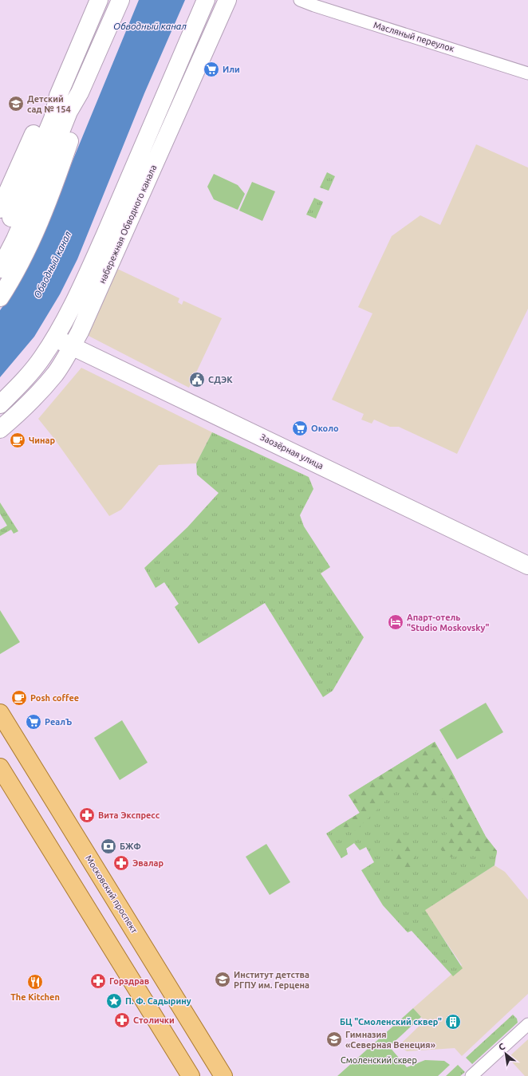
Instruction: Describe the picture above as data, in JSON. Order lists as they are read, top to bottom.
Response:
{
  "streets": {
    "main road": ["набережная Обводного канала", "Заозёрная улица", "Московский проспект"],
    "street": ["Масляный переулок"]
  },
  "crossings": [
    ["набережная Обводного канала", "Заозёрная улица"]
  ],
  "water": ["Обводный канал"],
  "parks": ["Смоленский сквер"],
  "places": {
    "supermarket": ["Или", "Около", "РеалЪ"],
    "school or university": ["Детский сад № 154", "Институт детства РГПУ им. Герцена", "Гимназия «Северная Венеция»"],
    "public building": ["СДЭК"],
    "cafe": ["Чинар", "Posh coffee"],
    "hotel": ["Апарт-отель \"Studio Moskovsky\""],
    "pharmacy": [
      "Вита Экспресс",
      "Эвалар",
      "Горздрав",
      "Столички"
    ],
    "bank": ["БЖФ"],
    "restaurant": ["The Kitchen"],
    "place": ["П. Ф. Садырину"],
    "building": ["БЦ \"Смоленский сквер\""]
  },
  "north": "top left"
}
